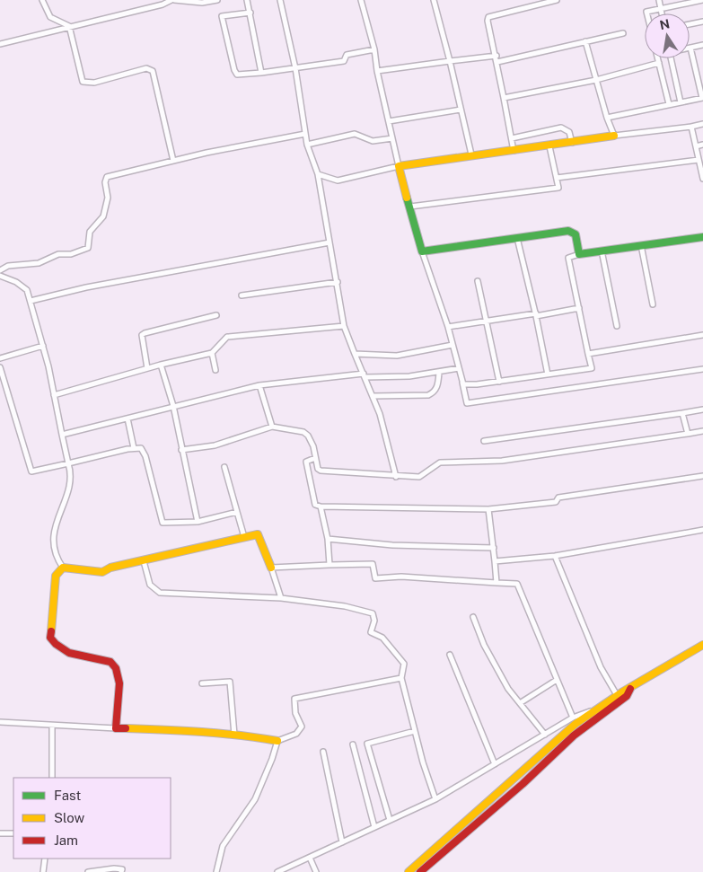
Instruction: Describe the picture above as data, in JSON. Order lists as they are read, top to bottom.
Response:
{
  "legend": ["Fast", "Slow", "Jam"],
  "north": "top"
}
